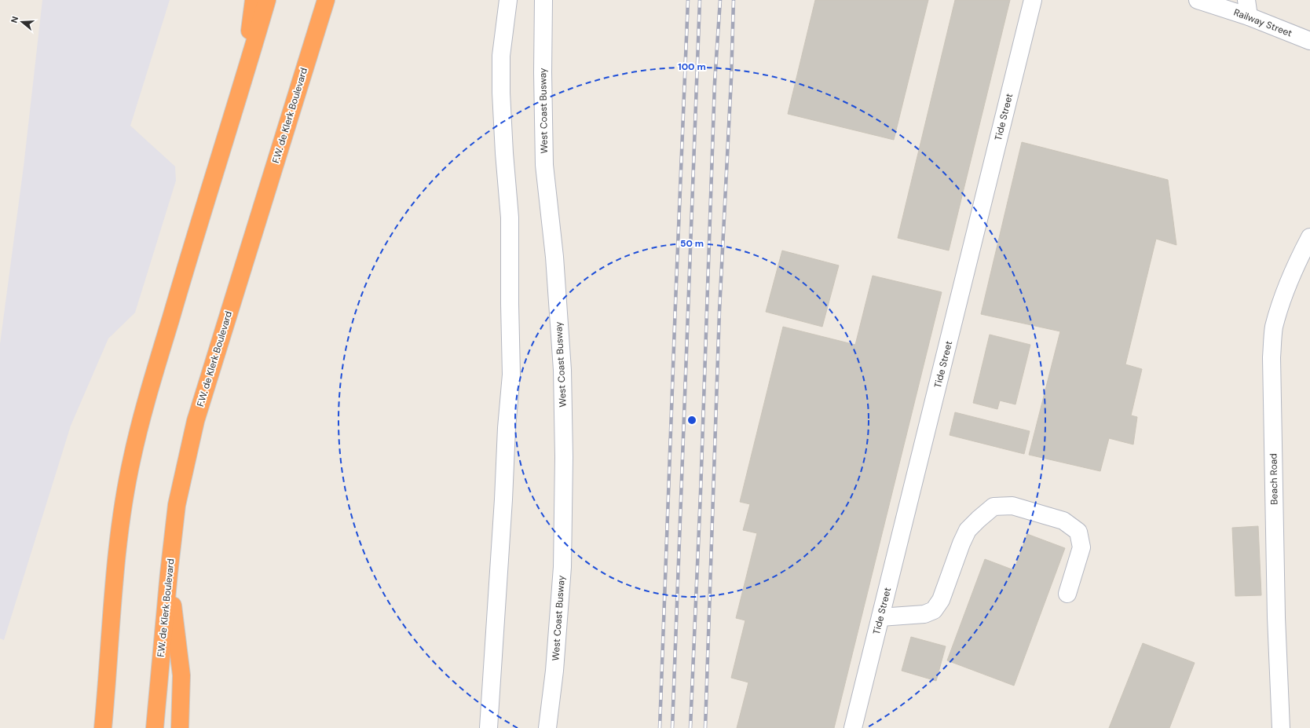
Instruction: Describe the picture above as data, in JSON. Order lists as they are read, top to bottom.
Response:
{
  "streets": {
    "highway": ["F.W. de Klerk Boulevard"],
    "street": [
      "Railway Street",
      "West Coast Busway",
      "Tide Street",
      "Beach Road"
    ]
  },
  "north": "left",
  "rings": ["100 m", "50 m"]
}
